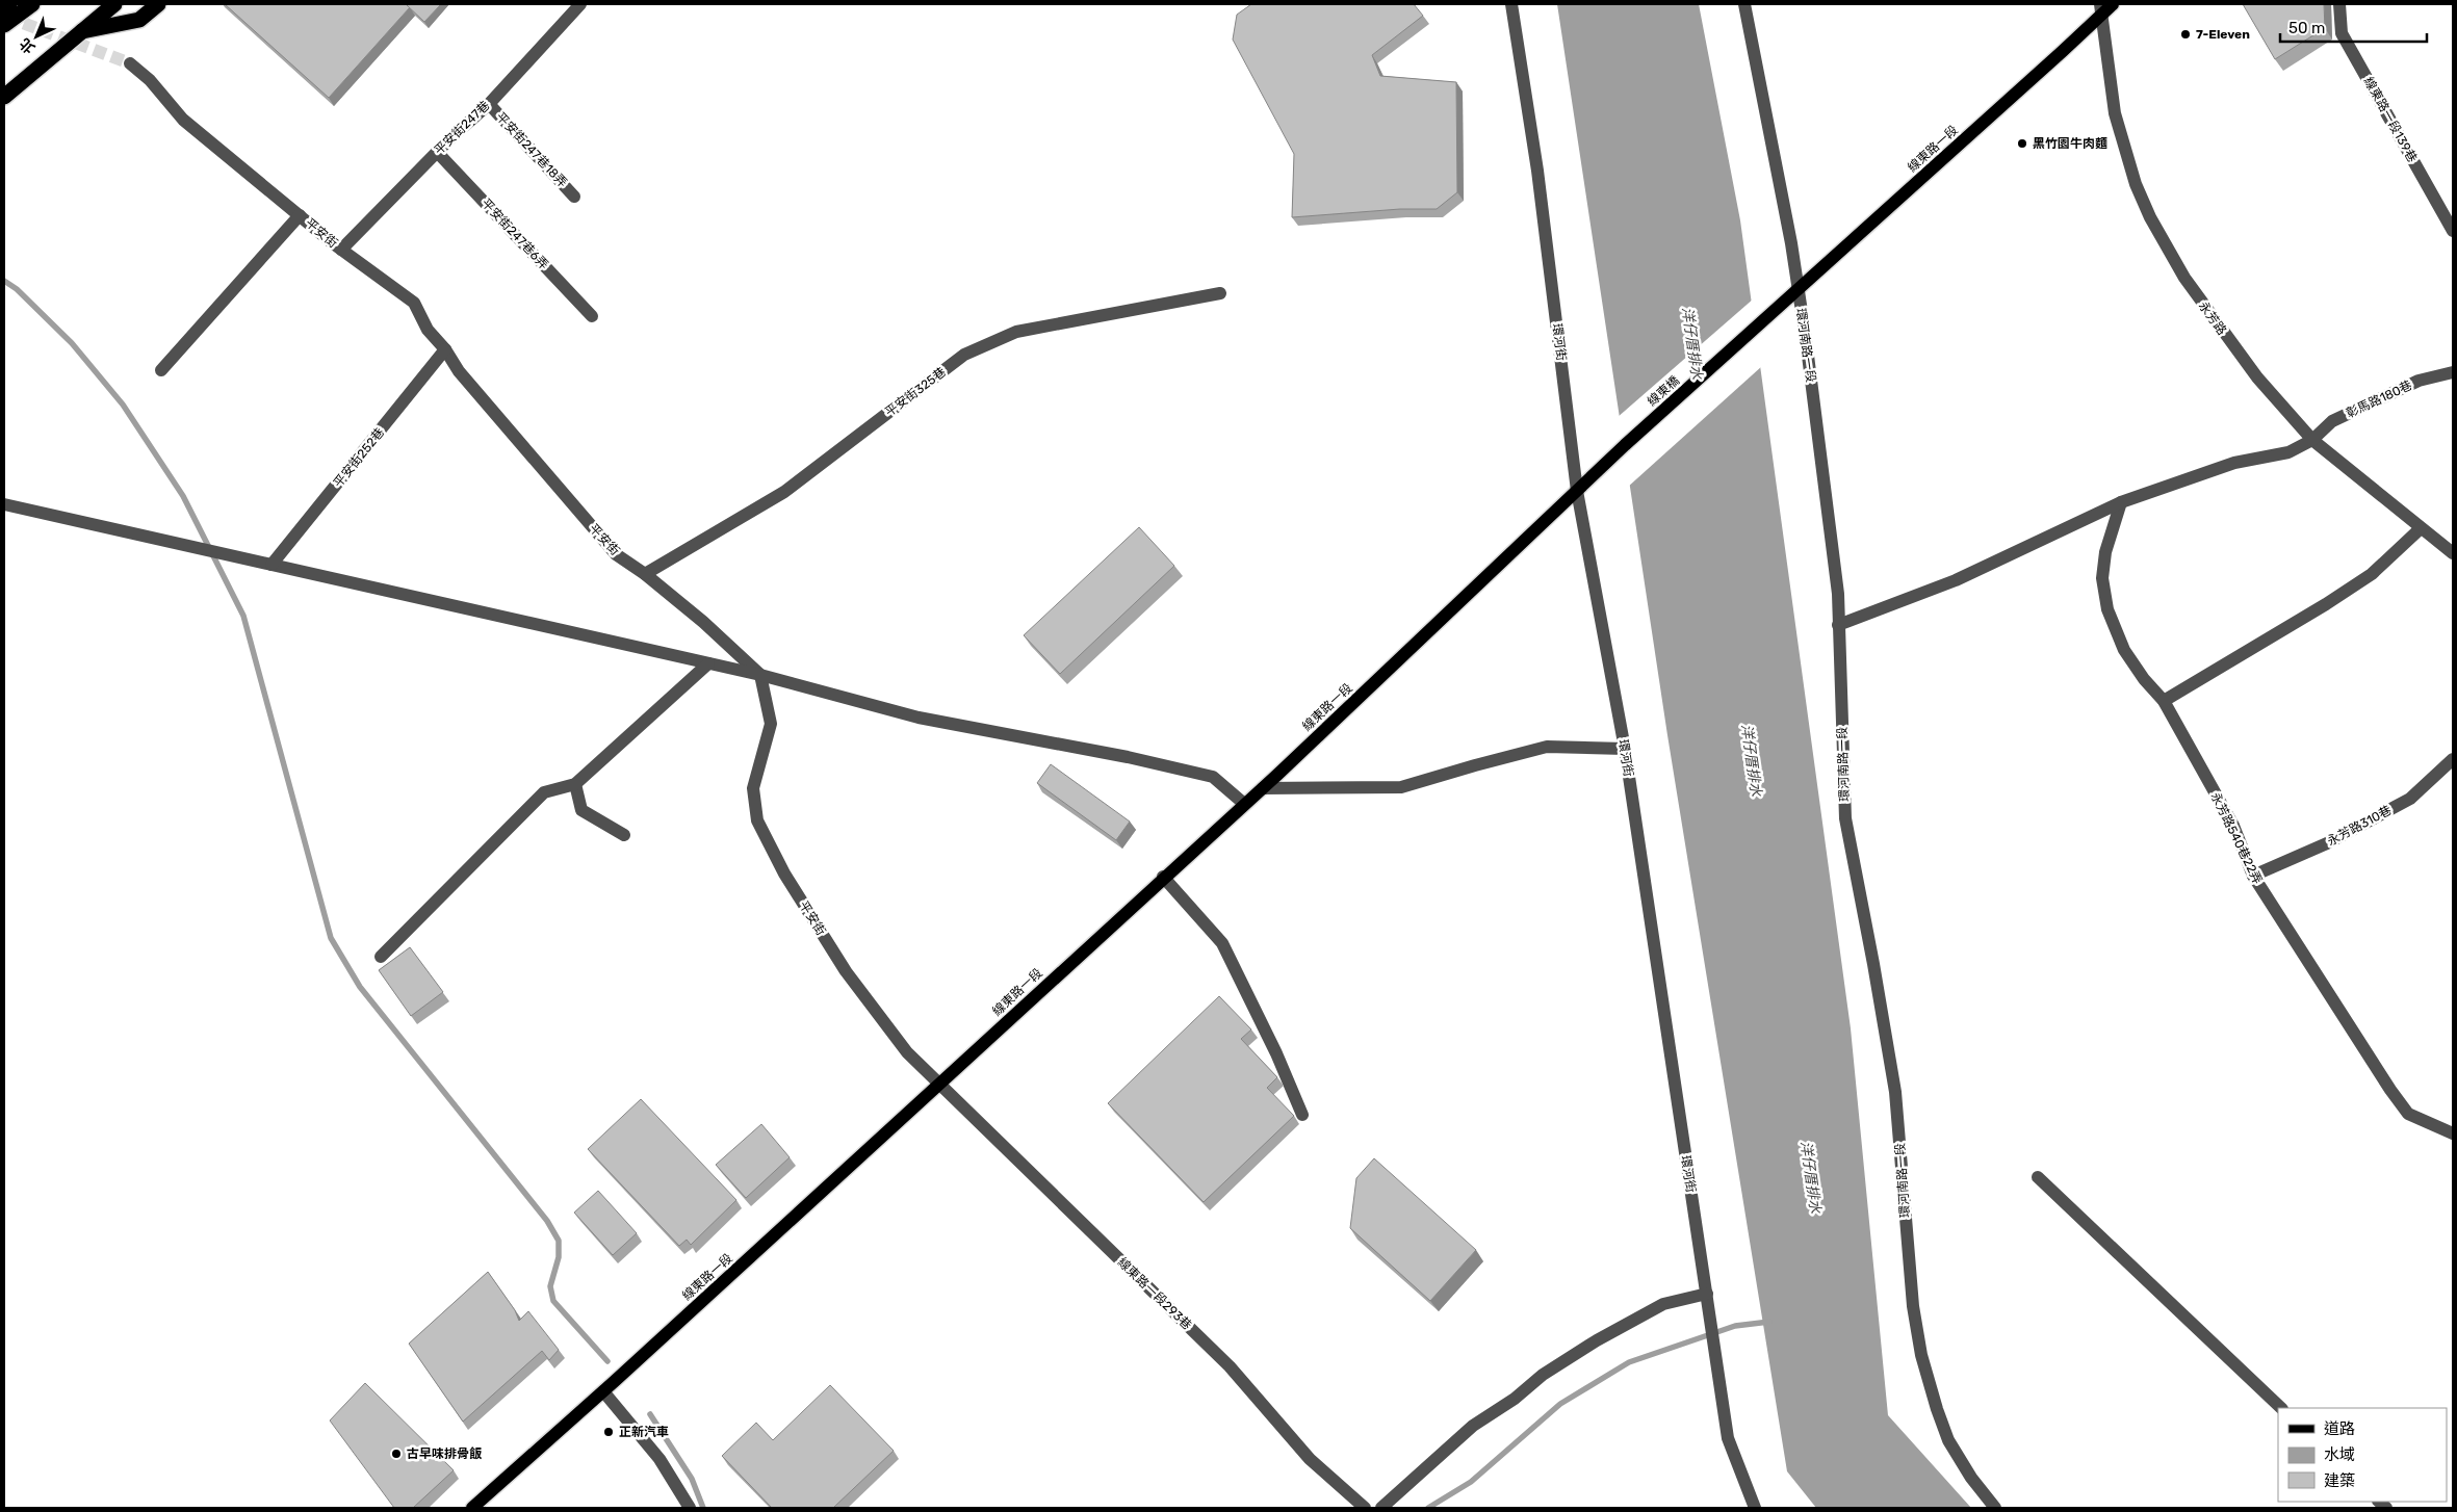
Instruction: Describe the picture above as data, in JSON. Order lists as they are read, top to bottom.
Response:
{
  "streets": {
    "main road": ["線東路一段", "線東橋"],
    "street": [
      "線東路一段139巷",
      "平安街247巷",
      "平安街247巷18弄",
      "平安街",
      "平安街247巷6弄",
      "永芳路",
      "環河街",
      "環河南路一段",
      "平安街325巷",
      "彰馬路180巷",
      "平安街252巷",
      "永芳路310巷",
      "永芳路540巷22弄",
      "線東路一段293巷"
    ]
  },
  "crossings": [
    ["平安街247巷", "平安街247巷18弄"],
    ["平安街247巷", "平安街"],
    ["平安街247巷", "平安街247巷6弄"],
    ["線東路一段", "平安街"],
    ["線東路一段", "永芳路"],
    ["線東路一段", "環河街"],
    ["線東路一段", "環河南路一段"],
    ["線東路一段", "線東橋"],
    ["線東路一段", "線東路一段293巷"],
    ["平安街", "平安街325巷"],
    ["平安街", "平安街252巷"],
    ["平安街", "線東路一段293巷"],
    ["永芳路", "彰馬路180巷"],
    ["環河街", "線東橋"],
    ["環河南路一段", "彰馬路180巷"],
    ["彰馬路180巷", "永芳路540巷22弄"],
    ["永芳路310巷", "永芳路540巷22弄"]
  ],
  "water": ["洋仔厝排水"],
  "places": [
    "7-Eleven",
    "黑竹園牛肉麵",
    "正新汽車",
    "古早味排骨飯"
  ],
  "legend": ["道路", "水域", "建築"],
  "scale_bar": "50 m",
  "north": "bottom left"
}
